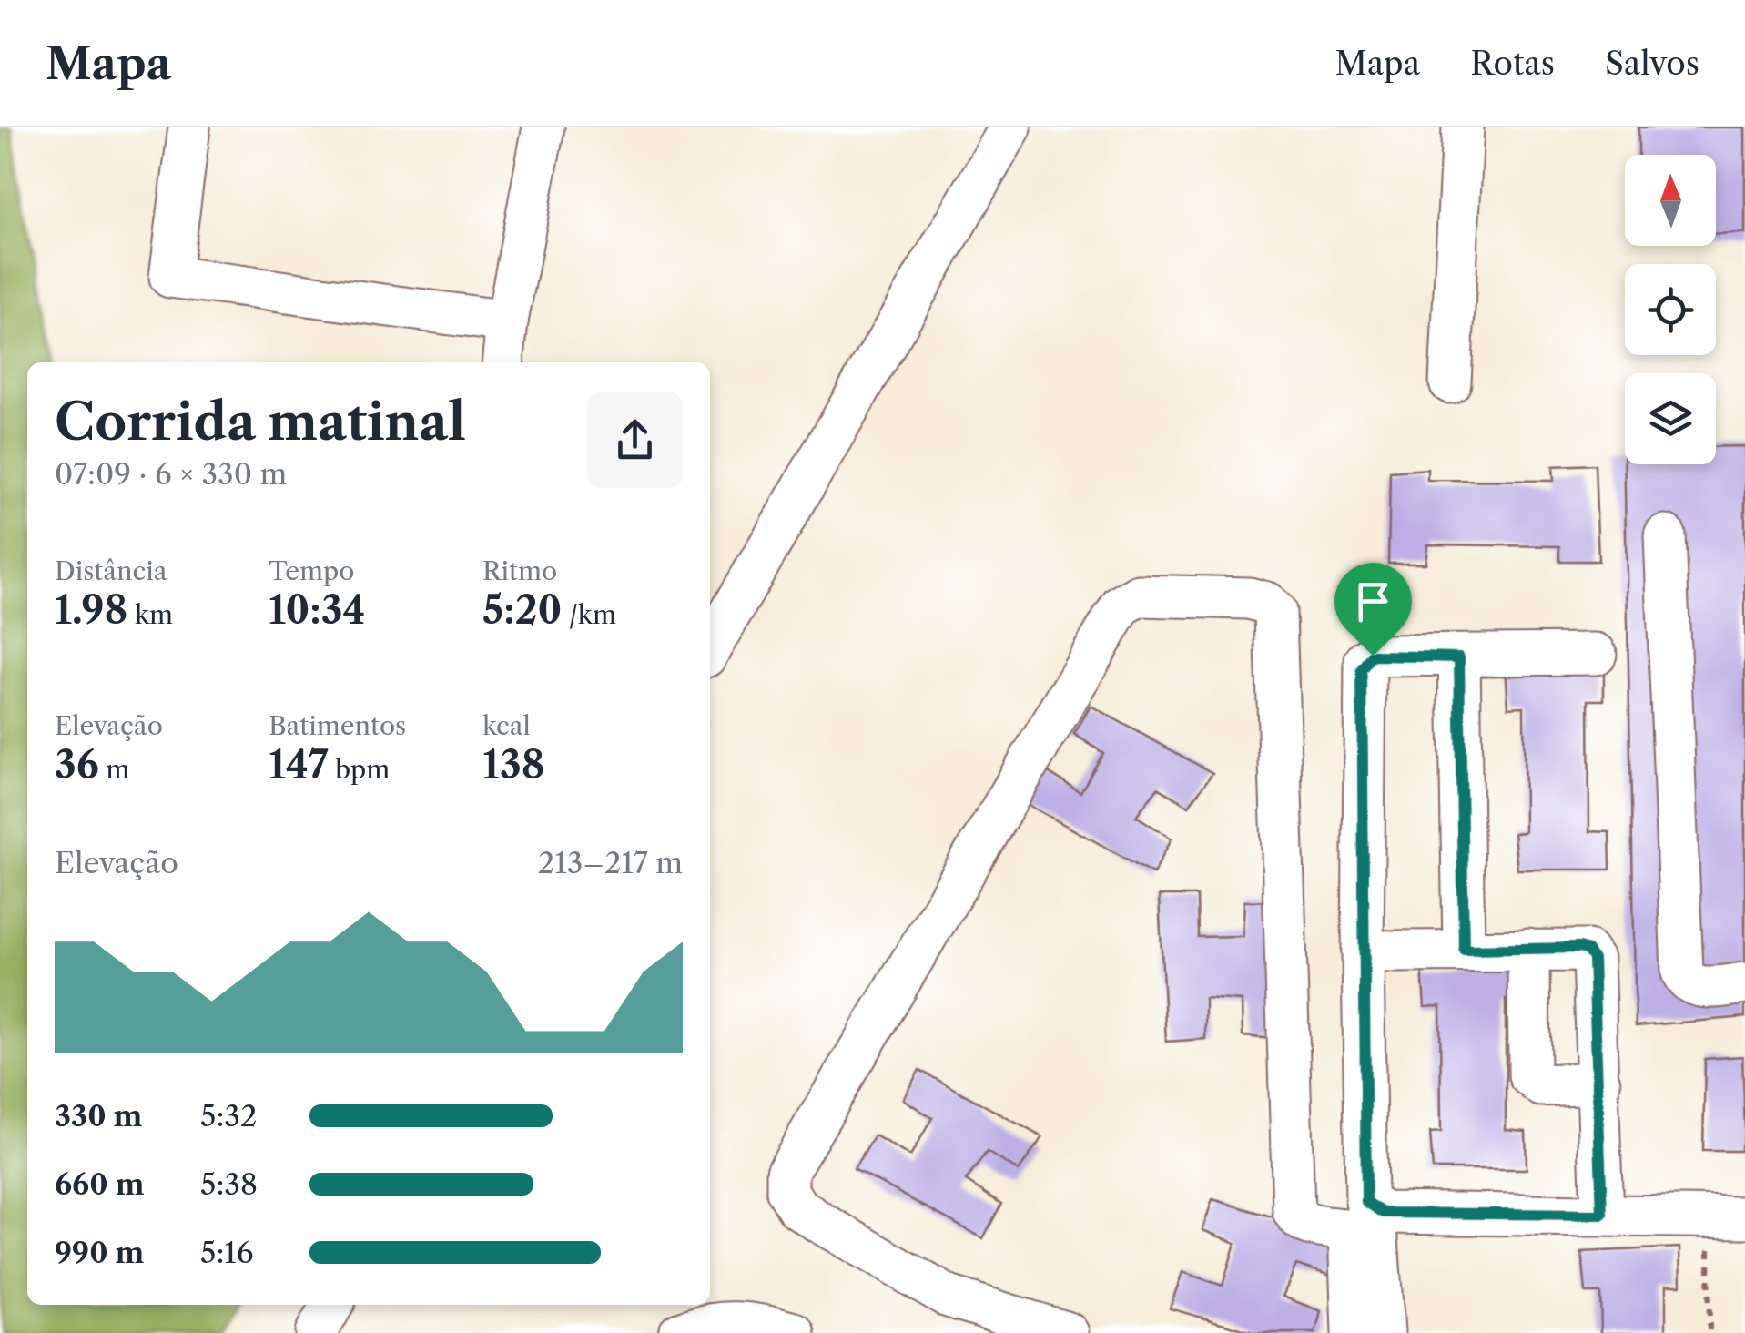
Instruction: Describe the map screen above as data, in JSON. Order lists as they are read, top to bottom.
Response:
{
  "north": "top",
  "page": {
    "header": "Mapa",
    "nav": ["Mapa", "Rotas", "Salvos"],
    "heading": ["Corrida matinal", "07:09 · 6 × 330 m"],
    "stats": [
      ["Distância", "1.98 km"],
      ["Tempo", "10:34"],
      ["Ritmo", "5:20 /km"],
      ["Elevação", "36 m"],
      ["Batimentos", "147 bpm"],
      ["kcal", "138"]
    ],
    "chart": ["Elevação", "213–217 m"],
    "list": [
      {
        "name": "330 m",
        "note": "5:32"
      },
      {
        "name": "660 m",
        "note": "5:38"
      },
      {
        "name": "990 m",
        "note": "5:16"
      }
    ]
  }
}
